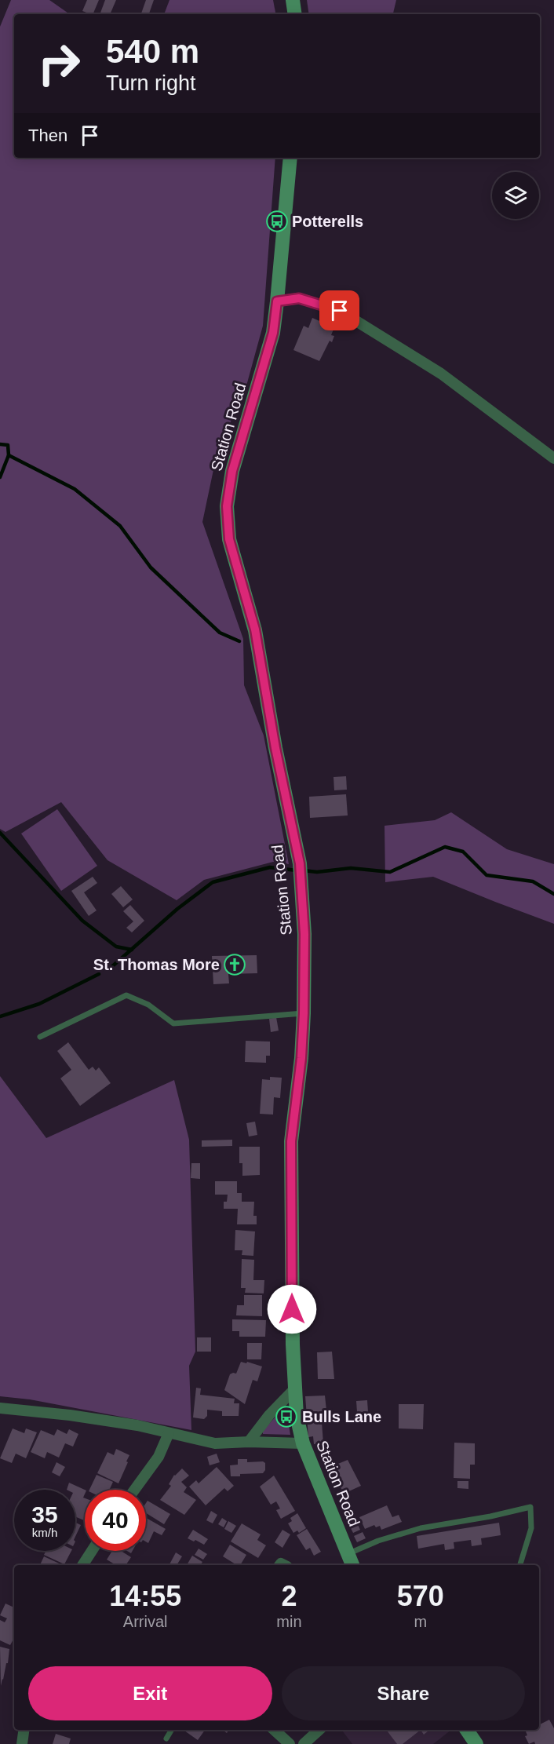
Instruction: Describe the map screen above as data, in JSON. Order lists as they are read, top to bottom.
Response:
{
  "streets": {
    "street": ["Station Road"]
  },
  "places": {
    "bus stop": ["Potterells", "Bulls Lane"],
    "church": ["St. Thomas More"]
  },
  "page": {
    "turn": ["540 m", "Turn right"],
    "then": "Then",
    "speed": "35 km/h",
    "limit": "40",
    "eta": [
      "14:55",
      "Arrival",
      "2",
      "min",
      "570",
      "m"
    ],
    "buttons": ["Exit", "Share"]
  }
}
